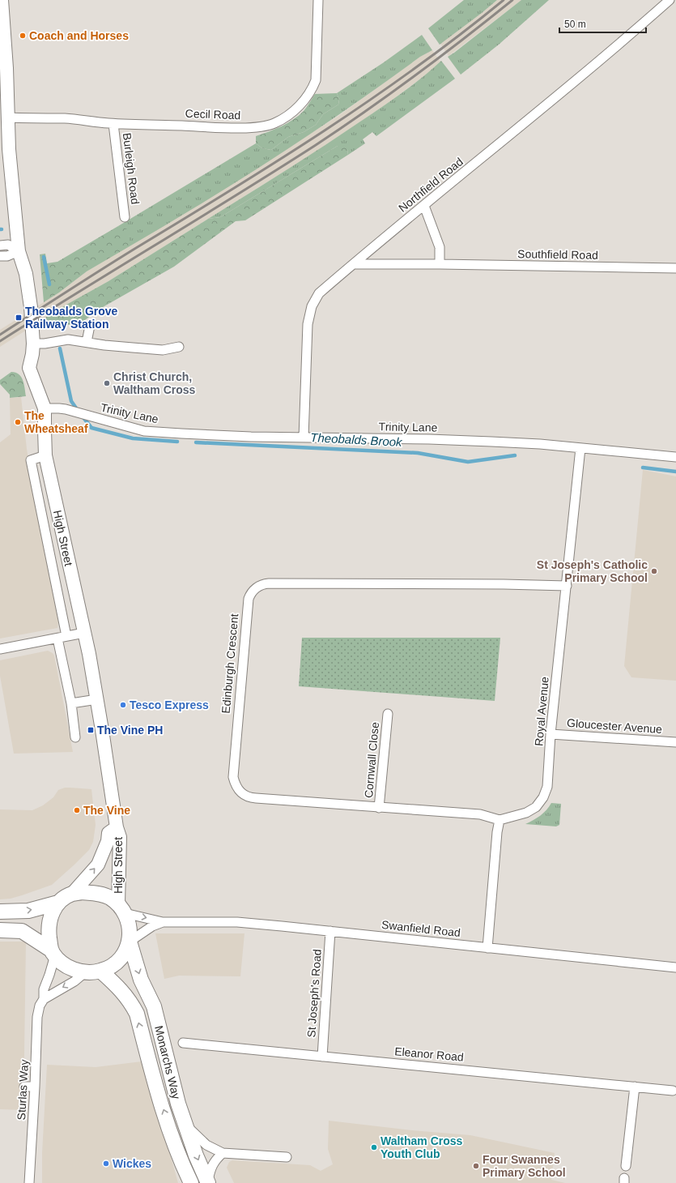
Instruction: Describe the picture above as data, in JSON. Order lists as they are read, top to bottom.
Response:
{
  "streets": {
    "main road": ["High Street", "Monarchs Way"],
    "street": [
      "Cecil Road",
      "Burleigh Road",
      "Northfield Road",
      "Southfield Road",
      "Trinity Lane",
      "Edinburgh Crescent",
      "Royal Avenue",
      "Gloucester Avenue",
      "Cornwall Close",
      "Swanfield Road",
      "St Joseph's Road",
      "Eleanor Road",
      "Sturlas Way"
    ]
  },
  "crossings": [
    ["Cecil Road", "Burleigh Road"],
    ["Cecil Road", "High Street"],
    ["Northfield Road", "Southfield Road"],
    ["Northfield Road", "Trinity Lane"],
    ["Trinity Lane", "High Street"],
    ["Trinity Lane", "Royal Avenue"],
    ["High Street", "Swanfield Road"],
    ["High Street", "Monarchs Way"],
    ["High Street", "Sturlas Way"],
    ["Edinburgh Crescent", "Royal Avenue"],
    ["Edinburgh Crescent", "Cornwall Close"],
    ["Royal Avenue", "Gloucester Avenue"],
    ["Swanfield Road", "St Joseph's Road"],
    ["Swanfield Road", "Monarchs Way"],
    ["Swanfield Road", "Sturlas Way"],
    ["St Joseph's Road", "Eleanor Road"],
    ["Monarchs Way", "Sturlas Way"]
  ],
  "water": ["Theobalds Brook"],
  "places": {
    "other": [
      "Coach and Horses",
      "Christ Church, Waltham Cross",
      "The Wheatsheaf",
      "St Joseph's Catholic Primary School",
      "Tesco Express",
      "The Vine",
      "Waltham Cross Youth Club",
      "Wickes",
      "Four Swannes Primary School"
    ],
    "transit": ["Theobalds Grove Railway Station", "The Vine PH"]
  },
  "scale_bar": "50 m"
}
